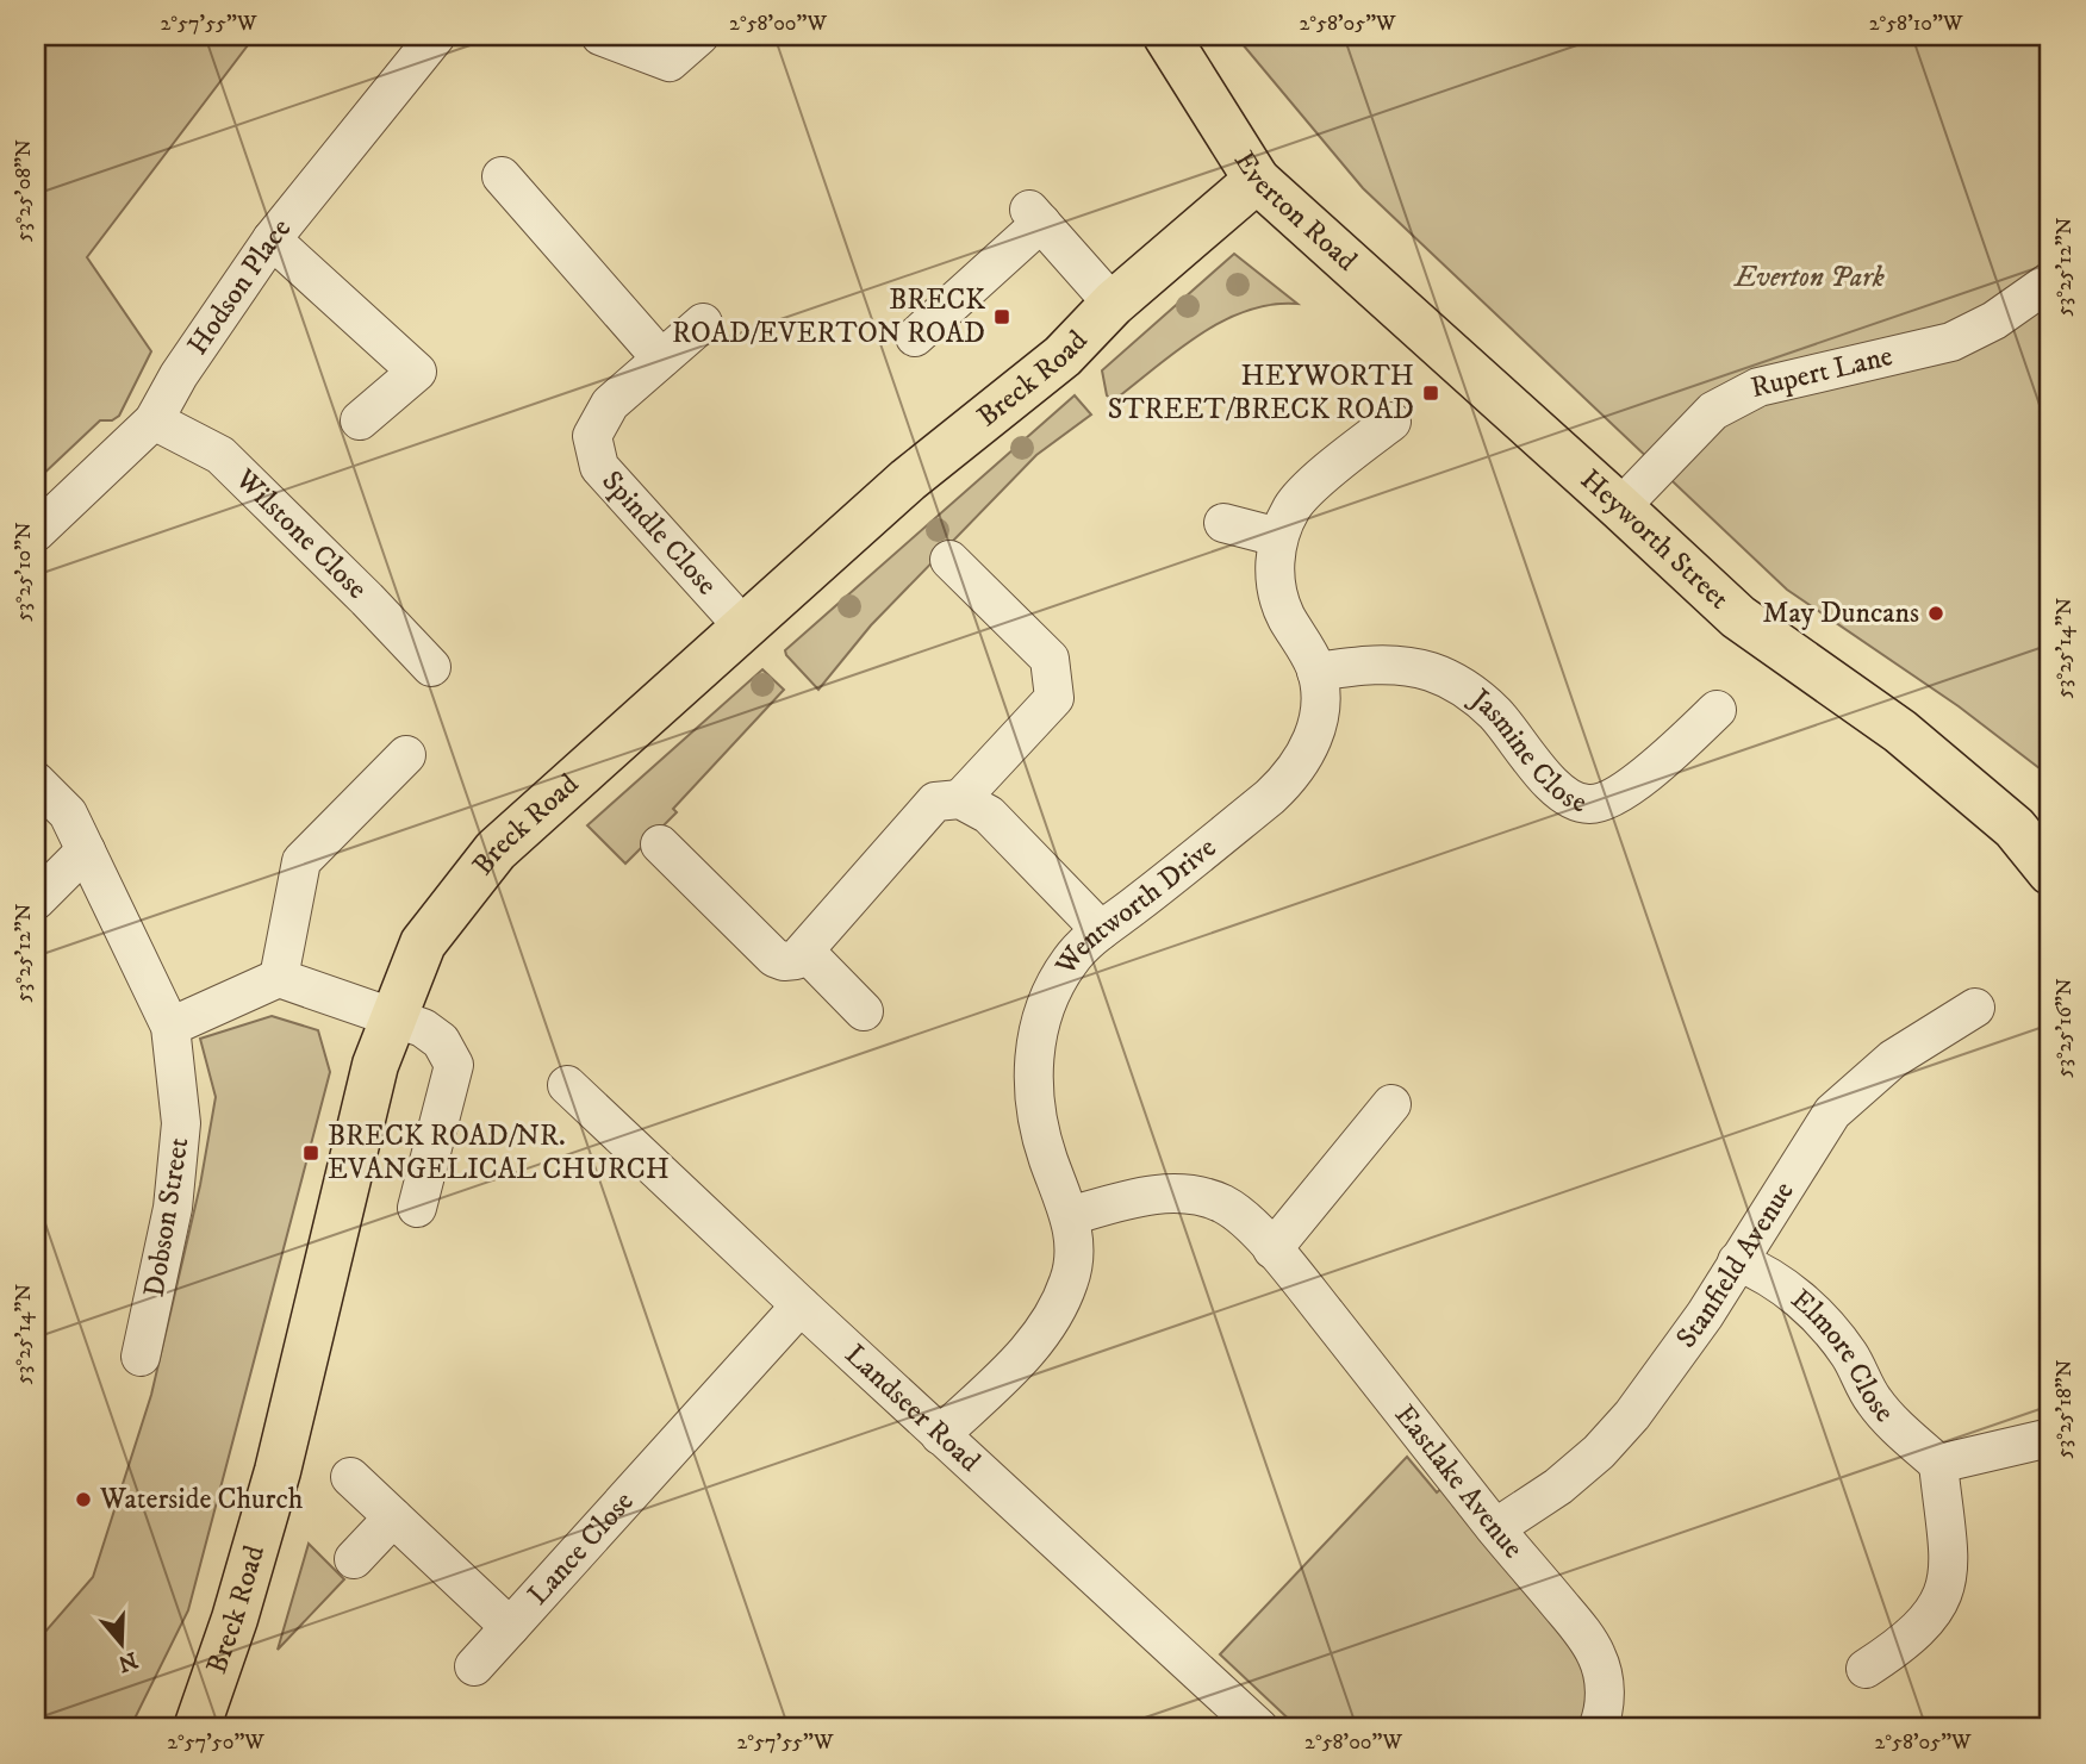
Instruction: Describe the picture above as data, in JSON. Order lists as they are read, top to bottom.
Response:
{
  "streets": {
    "main road": ["Everton Road", "Breck Road", "Heyworth Street"],
    "street": [
      "Hodson Place",
      "Rupert Lane",
      "Spindle Close",
      "Wilstone Close",
      "Jasmine Close",
      "Wentworth Drive",
      "Dobson Street",
      "Stanfield Avenue",
      "Elmore Close",
      "Landseer Road",
      "Eastlake Avenue",
      "Lance Close"
    ]
  },
  "crossings": [
    ["Everton Road", "Breck Road"],
    ["Everton Road", "Heyworth Street"],
    ["Hodson Place", "Wilstone Close"],
    ["Rupert Lane", "Heyworth Street"],
    ["Breck Road", "Spindle Close"],
    ["Jasmine Close", "Wentworth Drive"],
    ["Wentworth Drive", "Landseer Road"],
    ["Wentworth Drive", "Eastlake Avenue"],
    ["Stanfield Avenue", "Elmore Close"],
    ["Stanfield Avenue", "Eastlake Avenue"],
    ["Landseer Road", "Lance Close"]
  ],
  "parks": ["Everton Park"],
  "places": {
    "transit": ["BRECK ROAD/EVERTON ROAD", "HEYWORTH STREET/BRECK ROAD", "BRECK ROAD/NR. EVANGELICAL CHURCH"],
    "other": ["May Duncans", "Waterside Church"]
  },
  "north": "bottom",
  "coordinates": [
    "2°57'55\"W",
    "2°58'00\"W",
    "2°58'05\"W",
    "2°58'10\"W",
    "53°25'08\"N",
    "53°25'12\"N",
    "53°25'10\"N",
    "53°25'14\"N",
    "53°25'16\"N",
    "53°25'18\"N",
    "2°57'50\"W"
  ]
}
